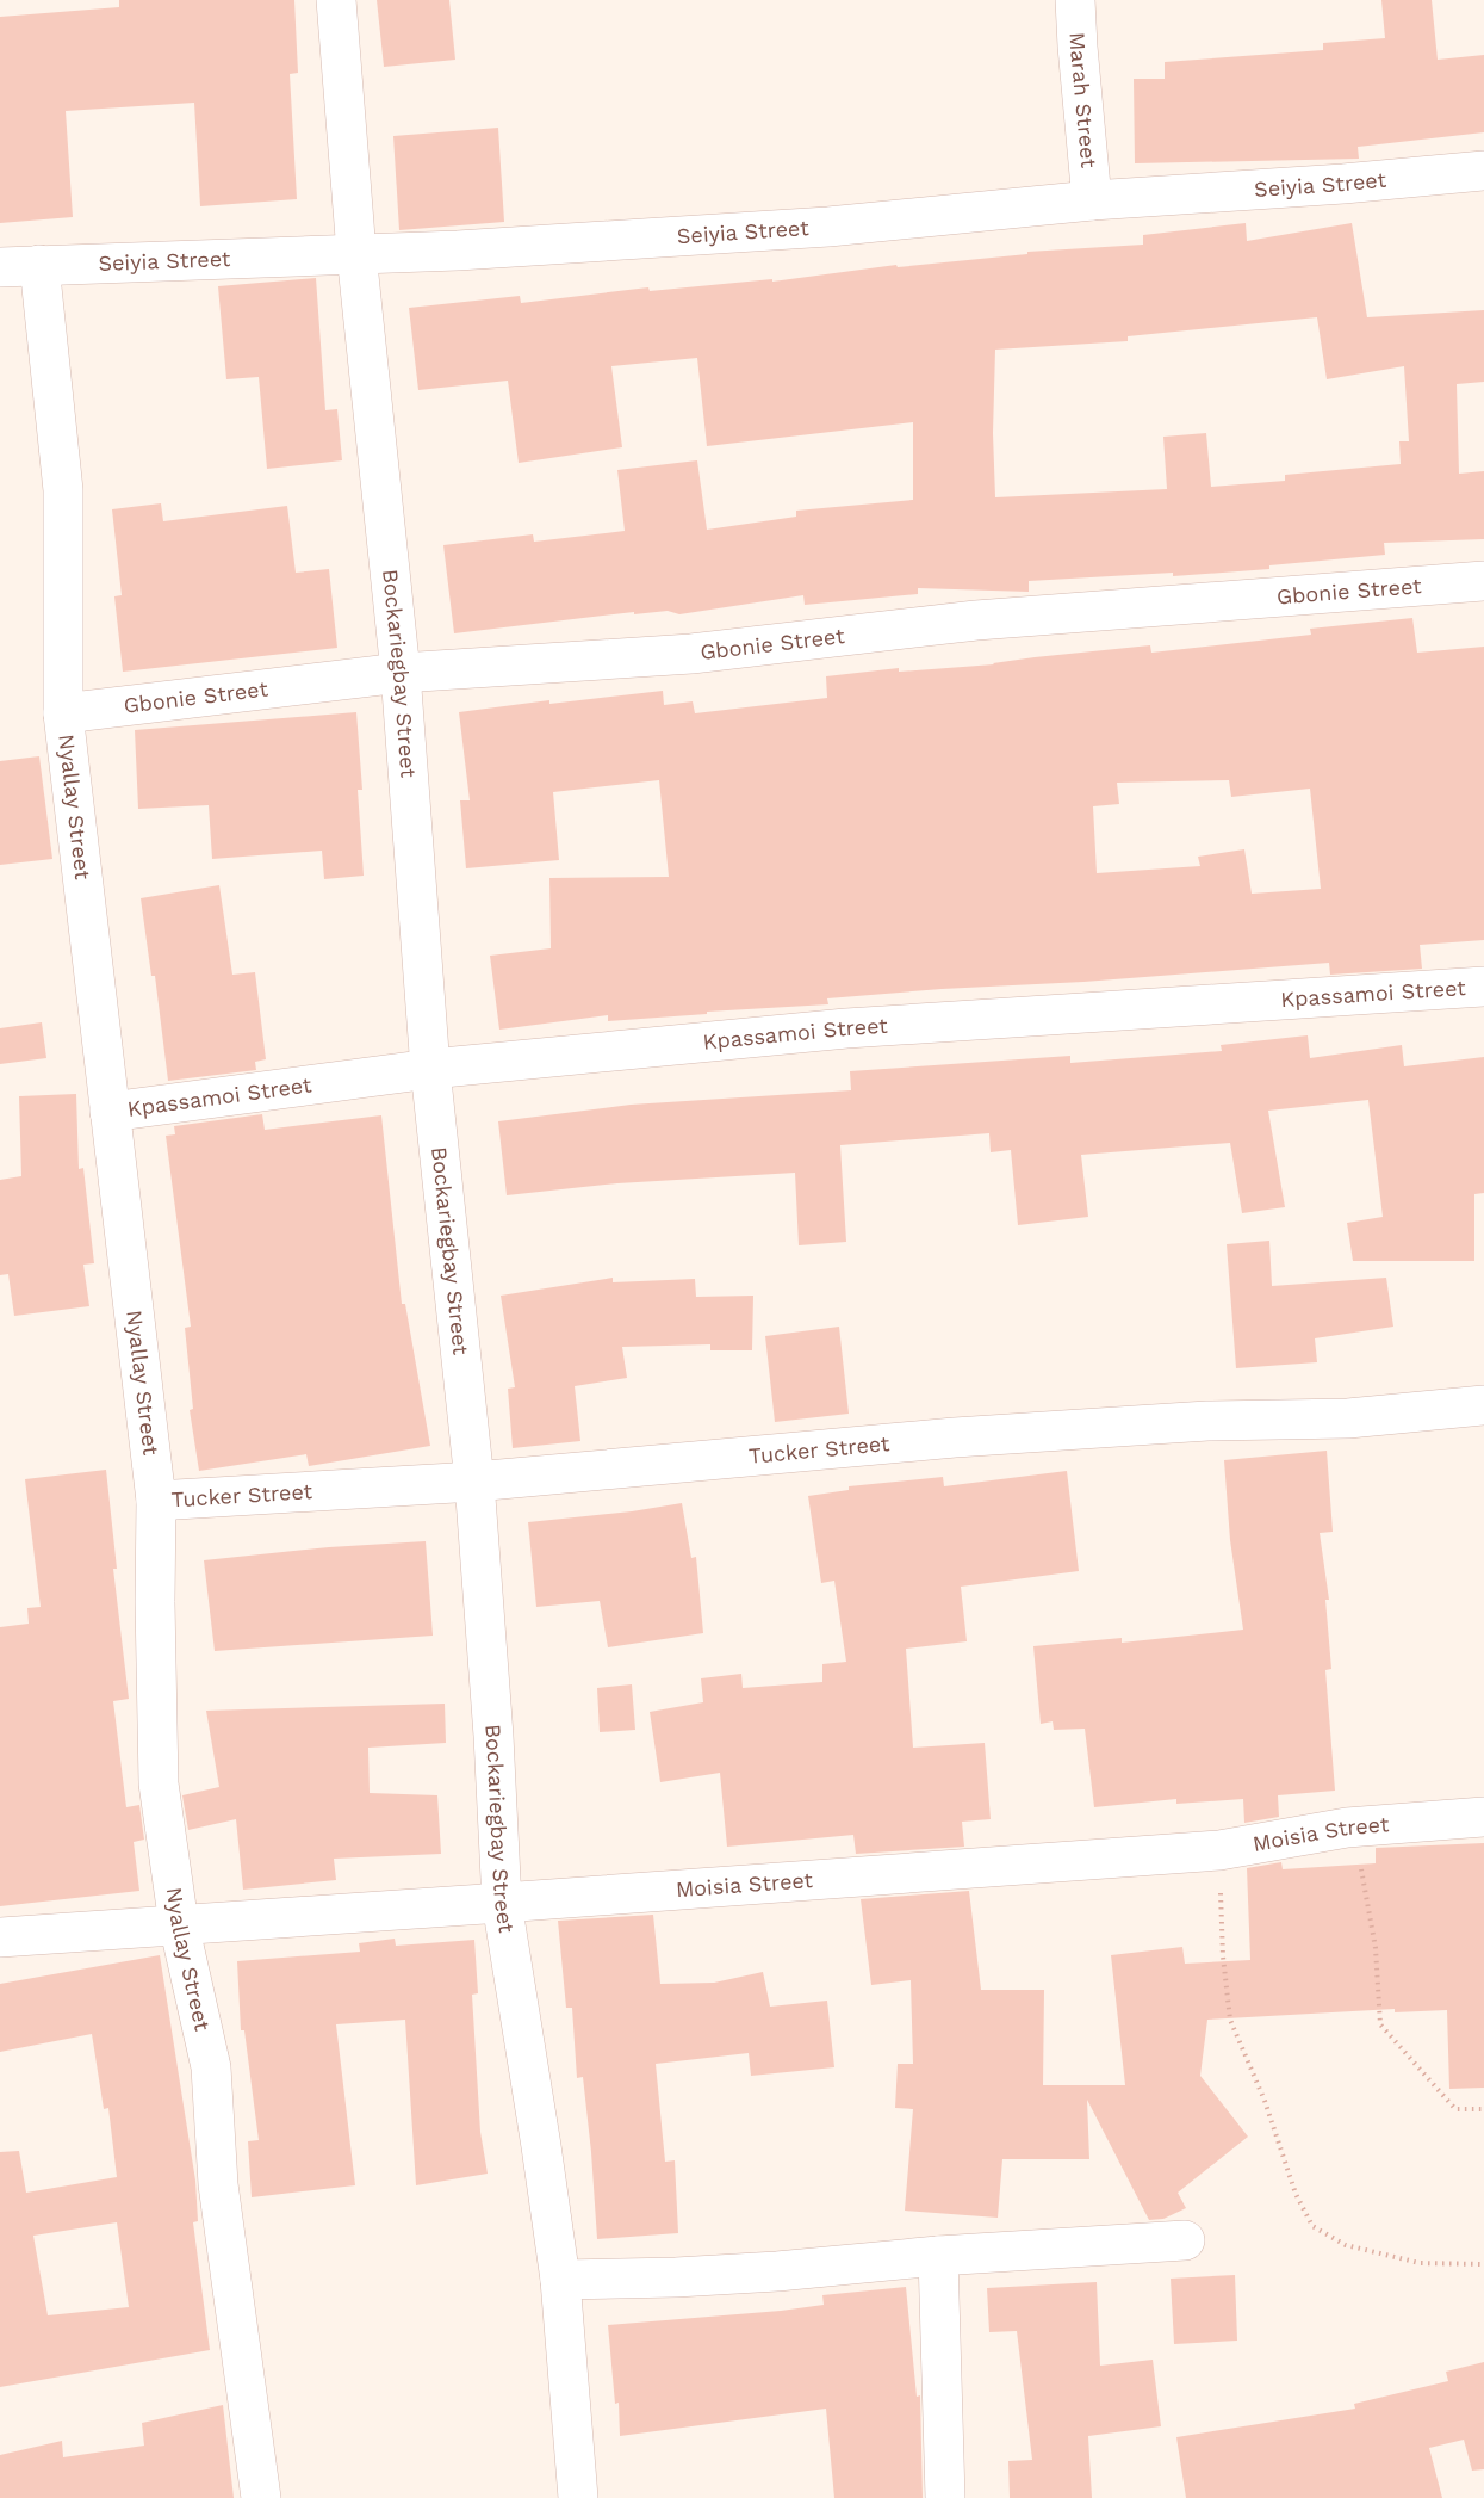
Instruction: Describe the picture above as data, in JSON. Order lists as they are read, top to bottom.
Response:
{
  "streets": {
    "street": [
      "Marah Street",
      "Seiyia Street",
      "Gbonie Street",
      "Bockariegbay Street",
      "Nyallay Street",
      "Kpassamoi Street",
      "Tucker Street",
      "Moisia Street"
    ]
  },
  "crossings": [
    ["Marah Street", "Seiyia Street"],
    ["Seiyia Street", "Bockariegbay Street"],
    ["Seiyia Street", "Nyallay Street"],
    ["Gbonie Street", "Bockariegbay Street"],
    ["Gbonie Street", "Nyallay Street"],
    ["Bockariegbay Street", "Kpassamoi Street"],
    ["Bockariegbay Street", "Tucker Street"],
    ["Bockariegbay Street", "Moisia Street"],
    ["Nyallay Street", "Kpassamoi Street"],
    ["Nyallay Street", "Tucker Street"],
    ["Nyallay Street", "Moisia Street"]
  ]
}
